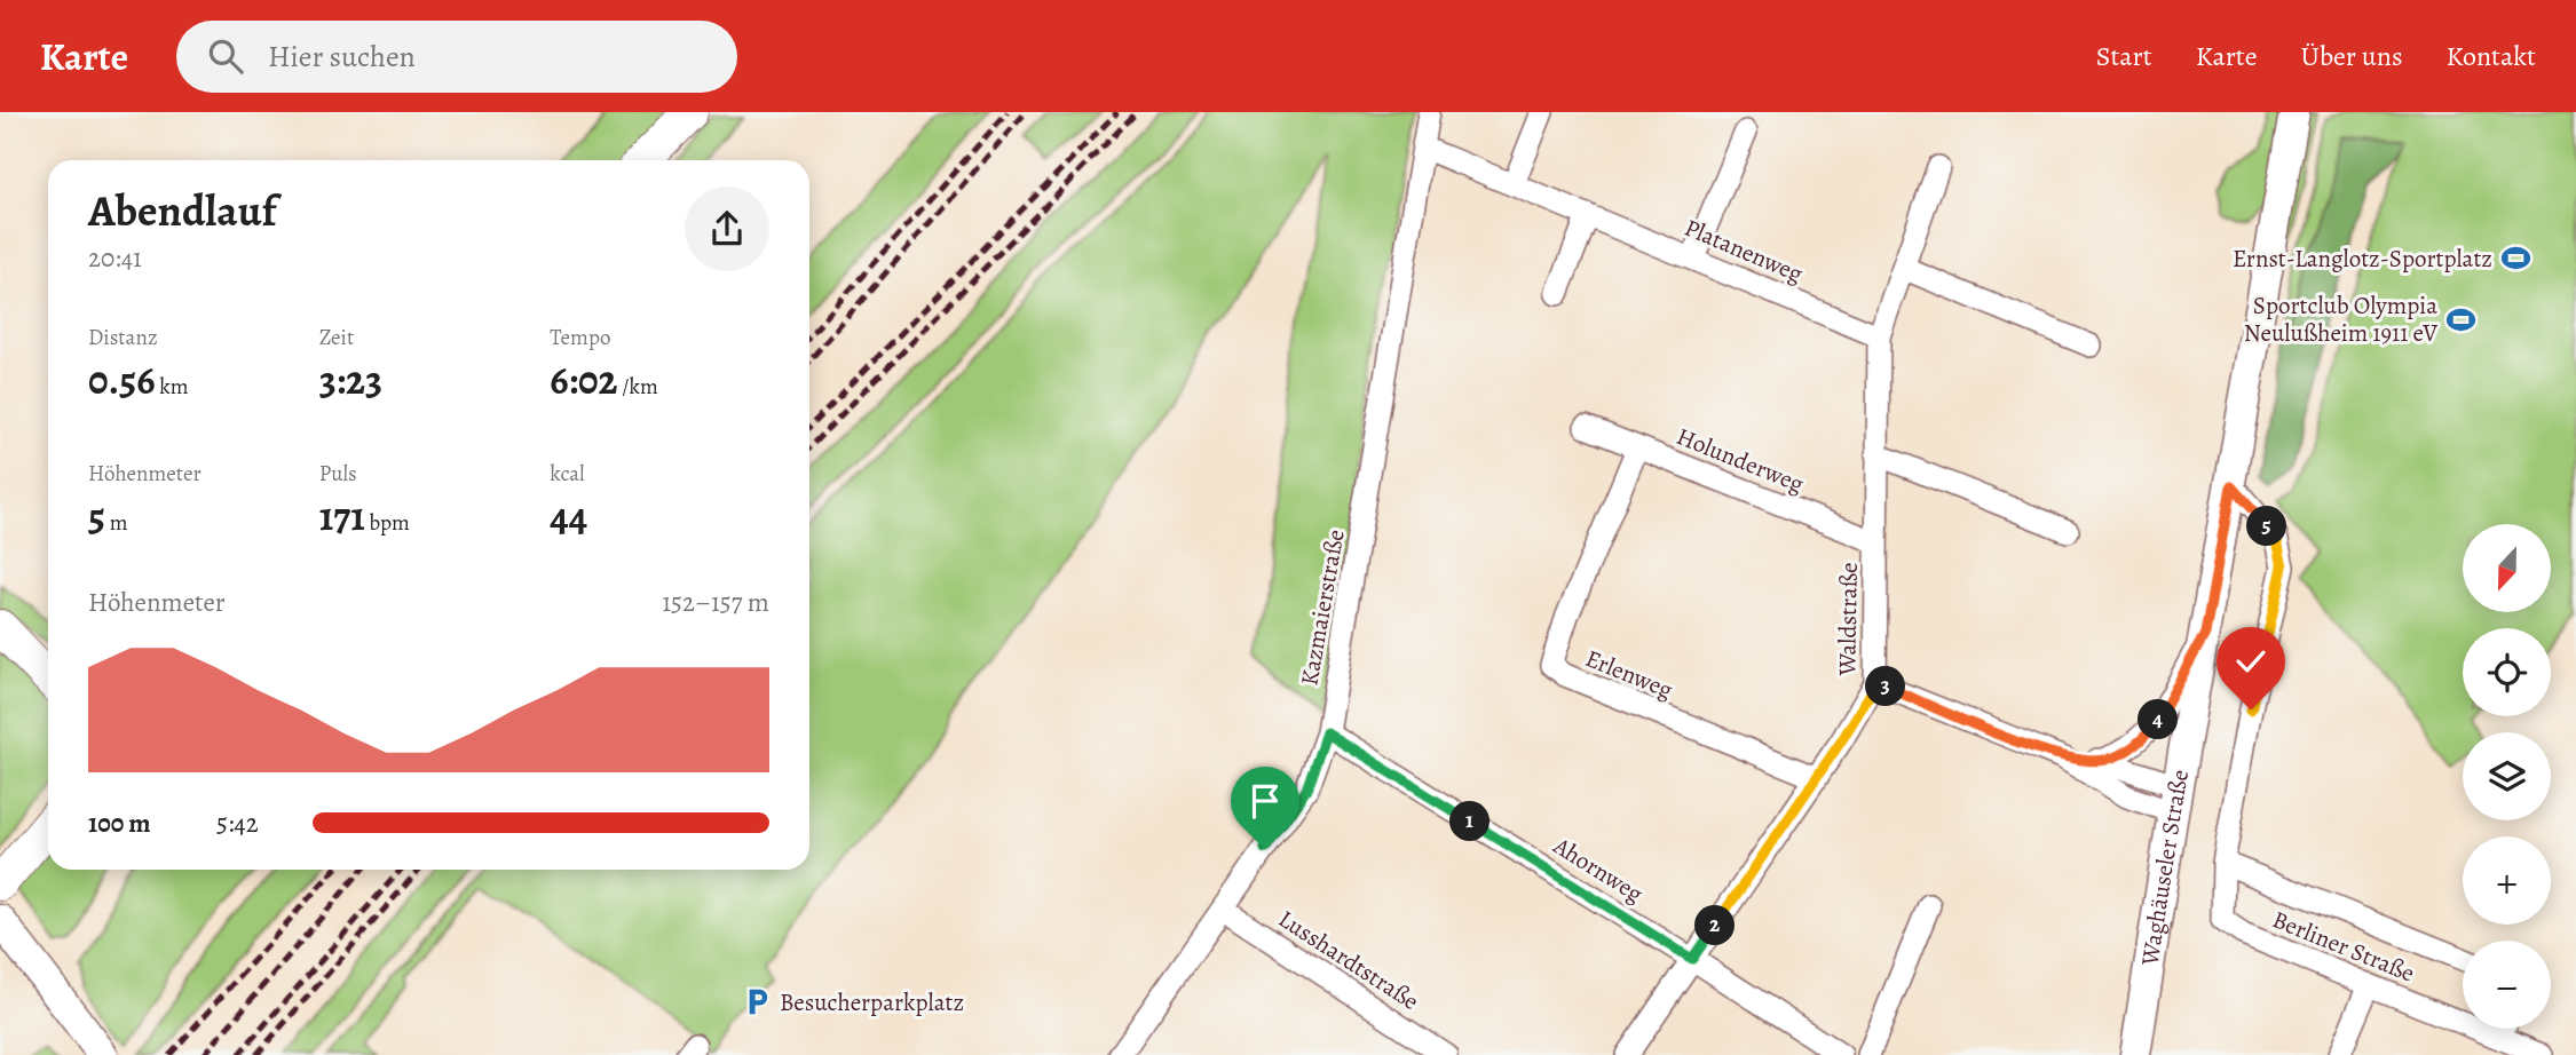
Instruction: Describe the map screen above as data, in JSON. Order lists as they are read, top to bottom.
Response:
{
  "streets": {
    "street": [
      "Platanenweg",
      "Holunderweg",
      "Kazmaierstraße",
      "Waldstraße",
      "Erlenweg",
      "Waghäuseler Straße",
      "Ahornweg",
      "Berliner Straße",
      "Lusshardtstraße"
    ]
  },
  "crossings": [
    ["Platanenweg", "Kazmaierstraße"],
    ["Platanenweg", "Waldstraße"],
    ["Holunderweg", "Waldstraße"],
    ["Holunderweg", "Erlenweg"],
    ["Kazmaierstraße", "Ahornweg"],
    ["Kazmaierstraße", "Lusshardtstraße"],
    ["Waldstraße", "Erlenweg"],
    ["Waldstraße", "Ahornweg"],
    ["Waghäuseler Straße", "Berliner Straße"]
  ],
  "places": {
    "sports": ["Ernst-Langlotz-Sportplatz", "Sportclub Olympia Neulußheim 1911 eV"],
    "parking": ["Besucherparkplatz"]
  },
  "north": "bottom",
  "page": {
    "header": "Karte",
    "search": "Hier suchen",
    "nav": [
      "Start",
      "Karte",
      "Über uns",
      "Kontakt"
    ],
    "heading": ["Abendlauf", "20:41"],
    "stats": [
      ["Distanz", "0.56 km"],
      ["Zeit", "3:23"],
      ["Tempo", "6:02 /km"],
      ["Höhenmeter", "5 m"],
      ["Puls", "171 bpm"],
      ["kcal", "44"]
    ],
    "pins": [
      "5",
      "3",
      "4",
      "1",
      "2"
    ],
    "map_buttons": ["+", "−"],
    "chart": ["Höhenmeter", "152–157 m"],
    "list": [
      {
        "name": "100 m",
        "note": "5:42"
      }
    ]
  }
}
